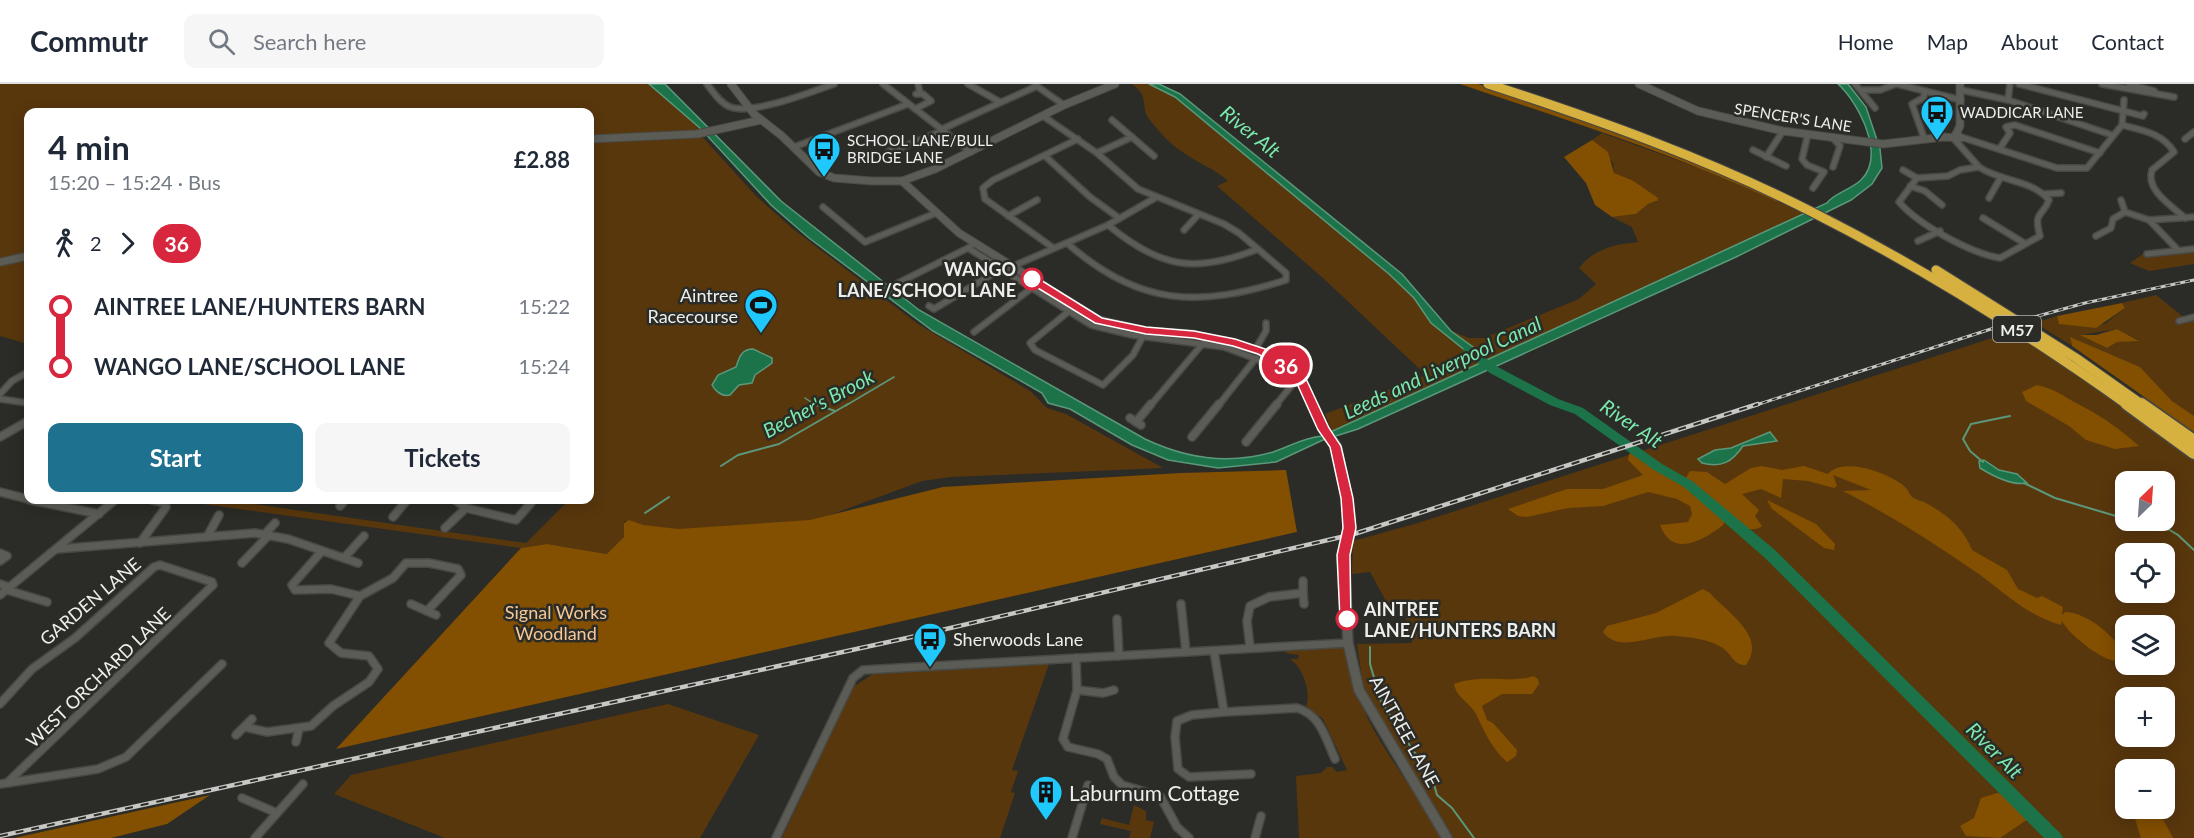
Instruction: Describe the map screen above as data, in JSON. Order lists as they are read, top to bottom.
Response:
{
  "streets": {
    "highway": ["M57"],
    "main road": ["SPENCER'S LANE", "AINTREE LANE"],
    "street": ["GARDEN LANE", "WEST ORCHARD LANE"]
  },
  "crossings": [
    ["GARDEN LANE", "WEST ORCHARD LANE"]
  ],
  "water": ["River Alt", "Leeds and Liverpool Canal", "Becher's Brook"],
  "parks": ["Signal Works Woodland"],
  "places": {
    "bus stop": ["WADDICAR LANE", "SCHOOL LANE/BULL BRIDGE LANE", "Sherwoods Lane"],
    "other": ["WANGO LANE/SCHOOL LANE", "AINTREE LANE/HUNTERS BARN"],
    "sports": ["Aintree Racecourse"],
    "building": ["Laburnum Cottage"]
  },
  "lines": ["bus line 36"],
  "north": "top right",
  "page": {
    "header": "Commutr",
    "search": "Search here",
    "nav": [
      "Home",
      "Map",
      "About",
      "Contact"
    ],
    "on_map": "36",
    "heading": ["4 min", "15:20 – 15:24 · Bus", "£2.88"],
    "legs": ["2", "36"],
    "list": [
      {
        "name": "AINTREE LANE/HUNTERS BARN",
        "value": "15:22"
      },
      {
        "name": "WANGO LANE/SCHOOL LANE",
        "value": "15:24"
      }
    ],
    "buttons": ["Start", "Tickets"],
    "map_buttons": ["+", "−"]
  }
}
